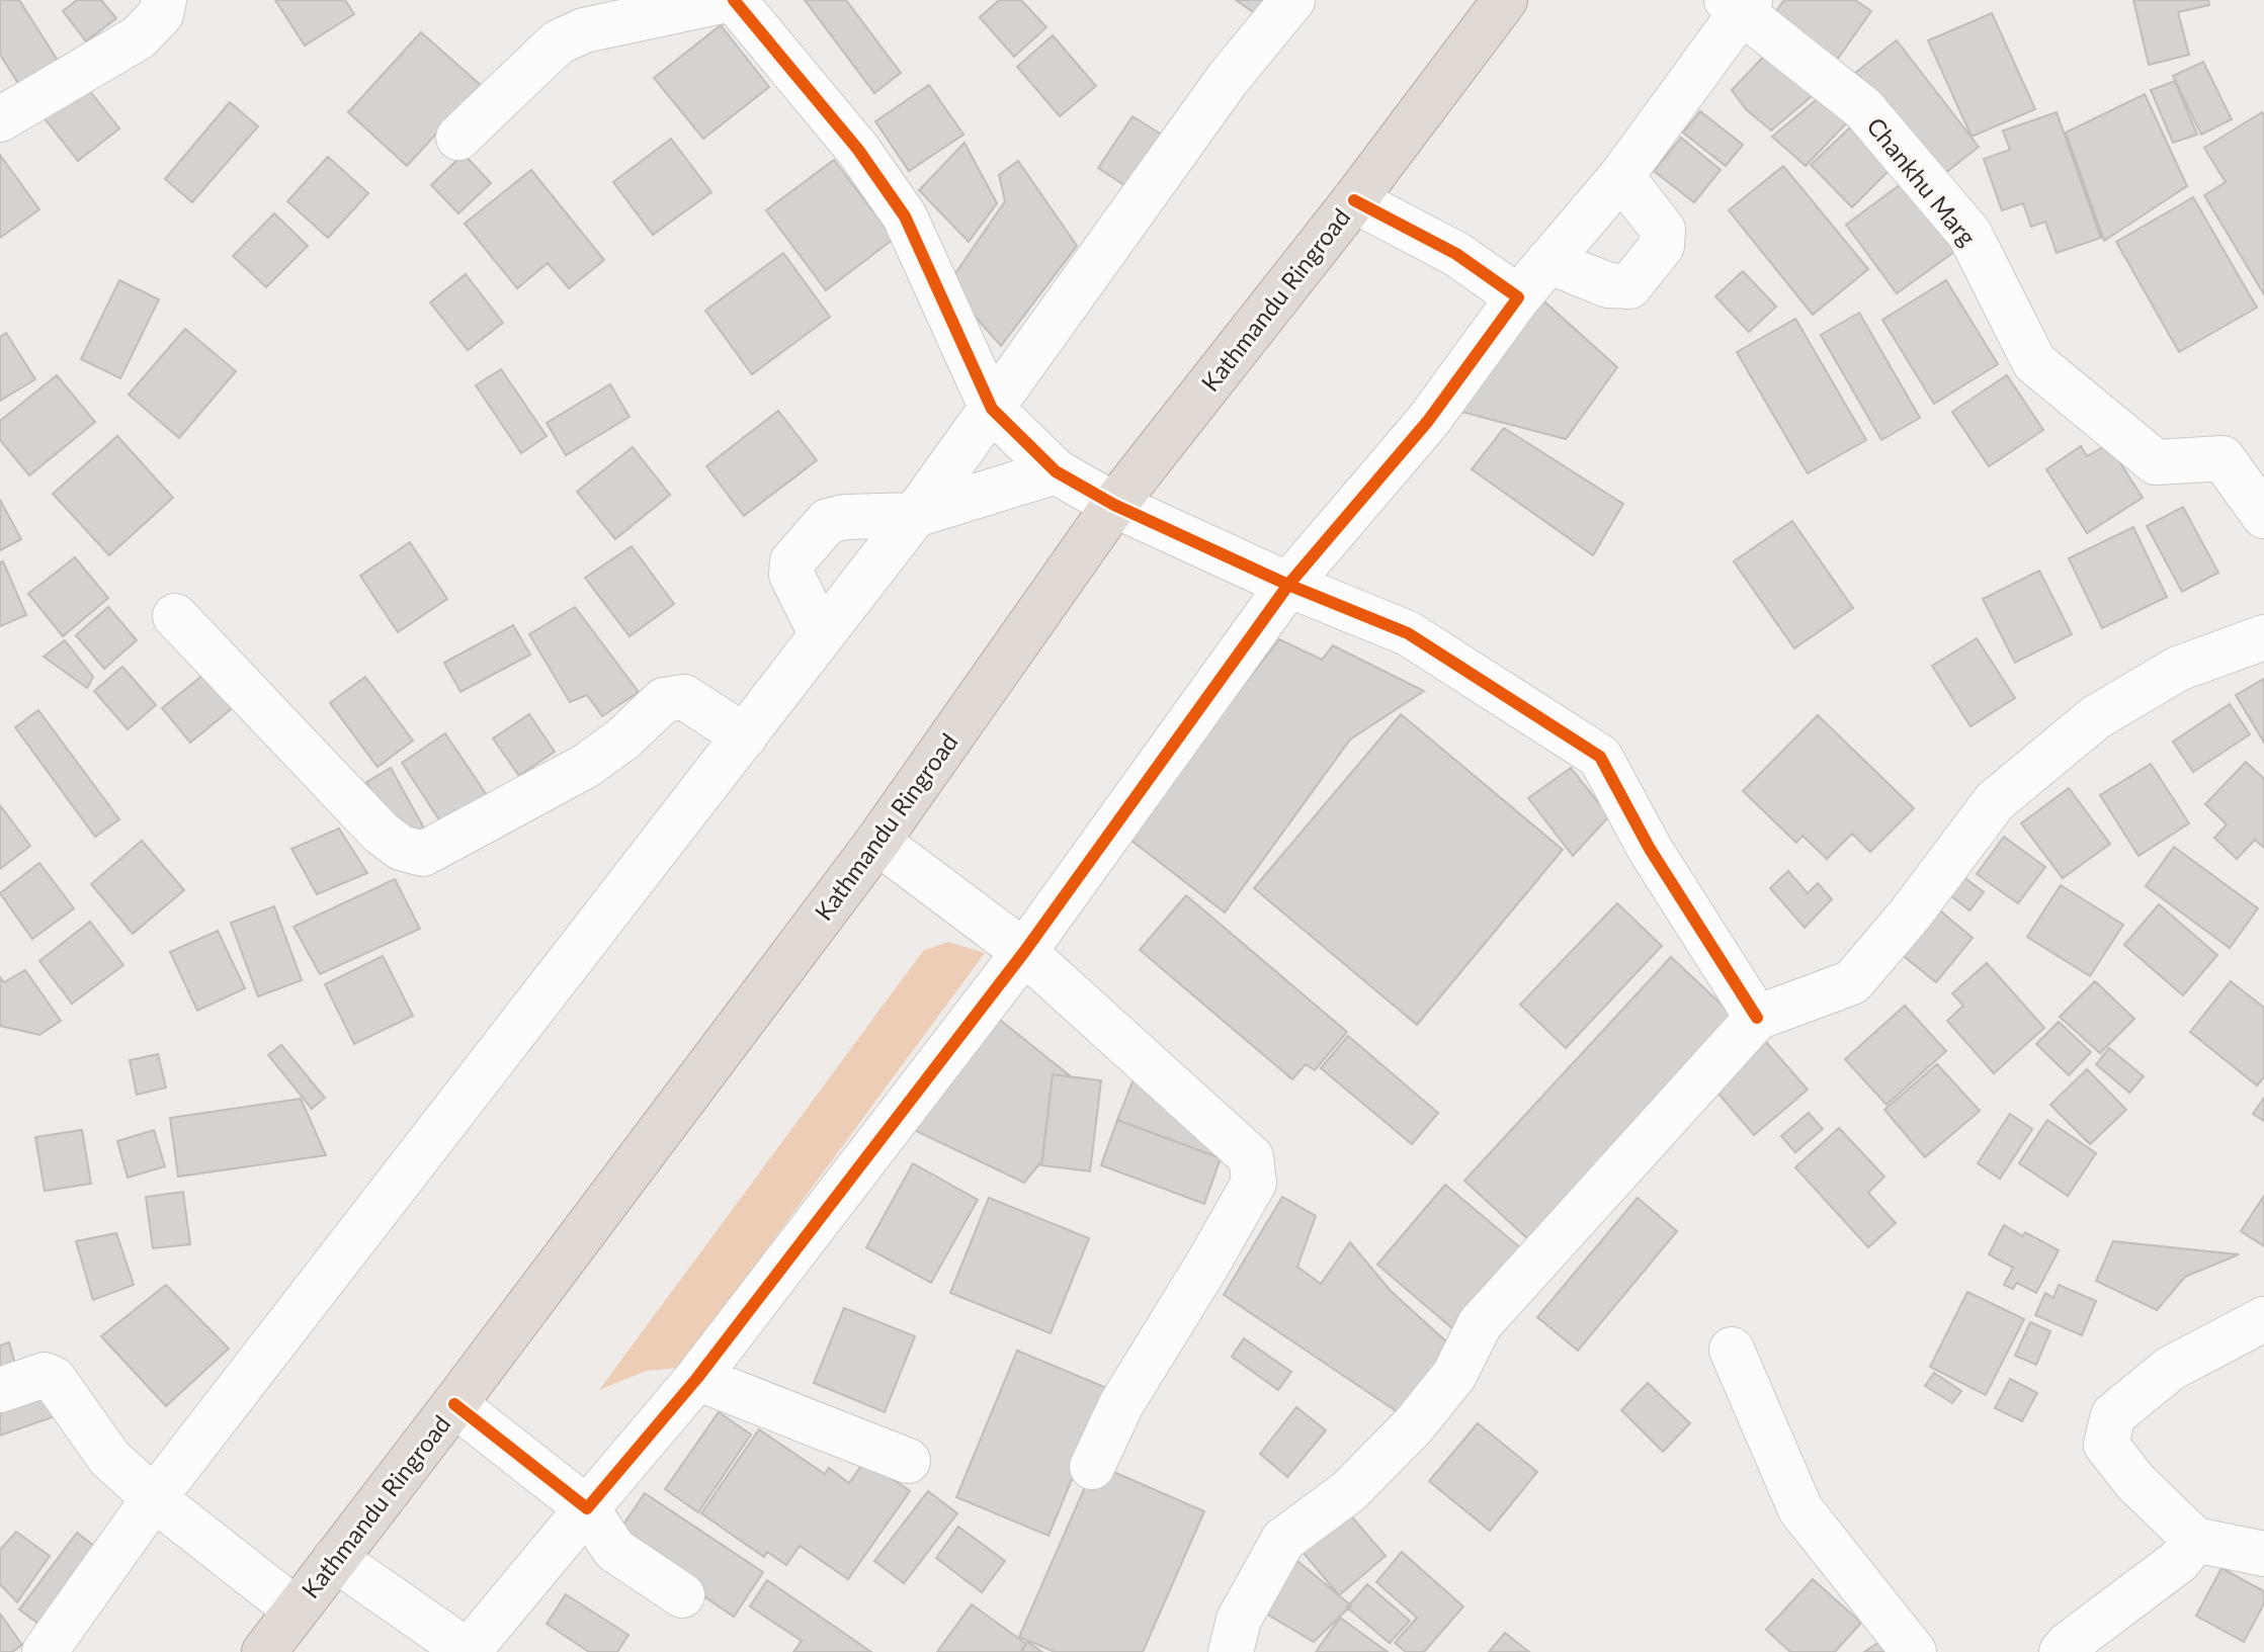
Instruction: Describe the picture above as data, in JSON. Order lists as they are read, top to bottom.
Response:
{
  "streets": {
    "highway": ["Kathmandu Ringroad"],
    "street": ["Chankhu Marg"]
  }
}
